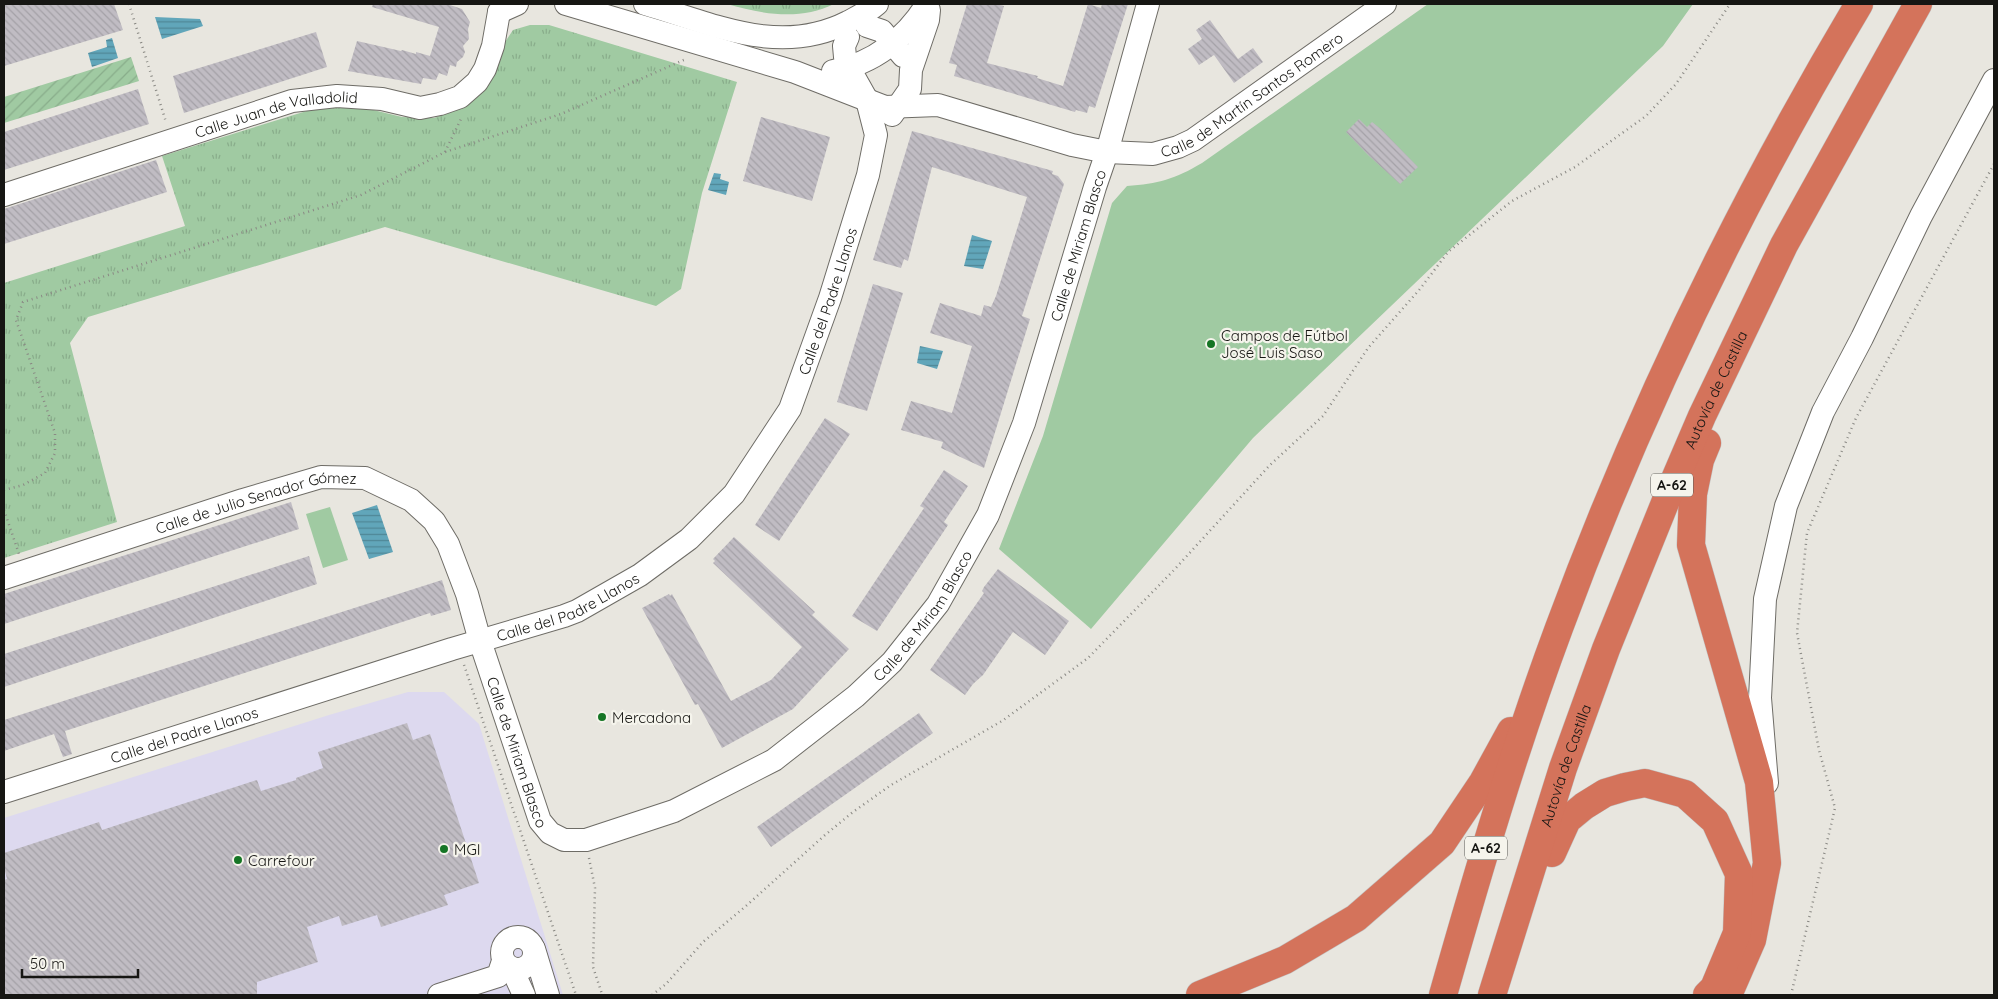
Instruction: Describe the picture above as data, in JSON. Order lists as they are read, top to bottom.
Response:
{
  "streets": {
    "highway": ["Autovía de Castilla", "A-62"],
    "street": [
      "Calle de Martín Santos Romero",
      "Calle Juan de Valladolid",
      "Calle de Miriam Blasco",
      "Calle del Padre Llanos",
      "Calle de Julio Senador Gómez"
    ]
  },
  "crossings": [
    ["Calle de Martín Santos Romero", "Calle de Miriam Blasco"],
    ["Calle de Martín Santos Romero", "Calle del Padre Llanos"],
    ["Calle de Miriam Blasco", "Calle del Padre Llanos"],
    ["Calle de Miriam Blasco", "Calle de Julio Senador Gómez"],
    ["Calle del Padre Llanos", "Calle de Julio Senador Gómez"]
  ],
  "places": [
    "Campos de Fútbol José Luis Saso",
    "Mercadona",
    "MGI",
    "Carrefour"
  ],
  "scale_bar": "50 m"
}
